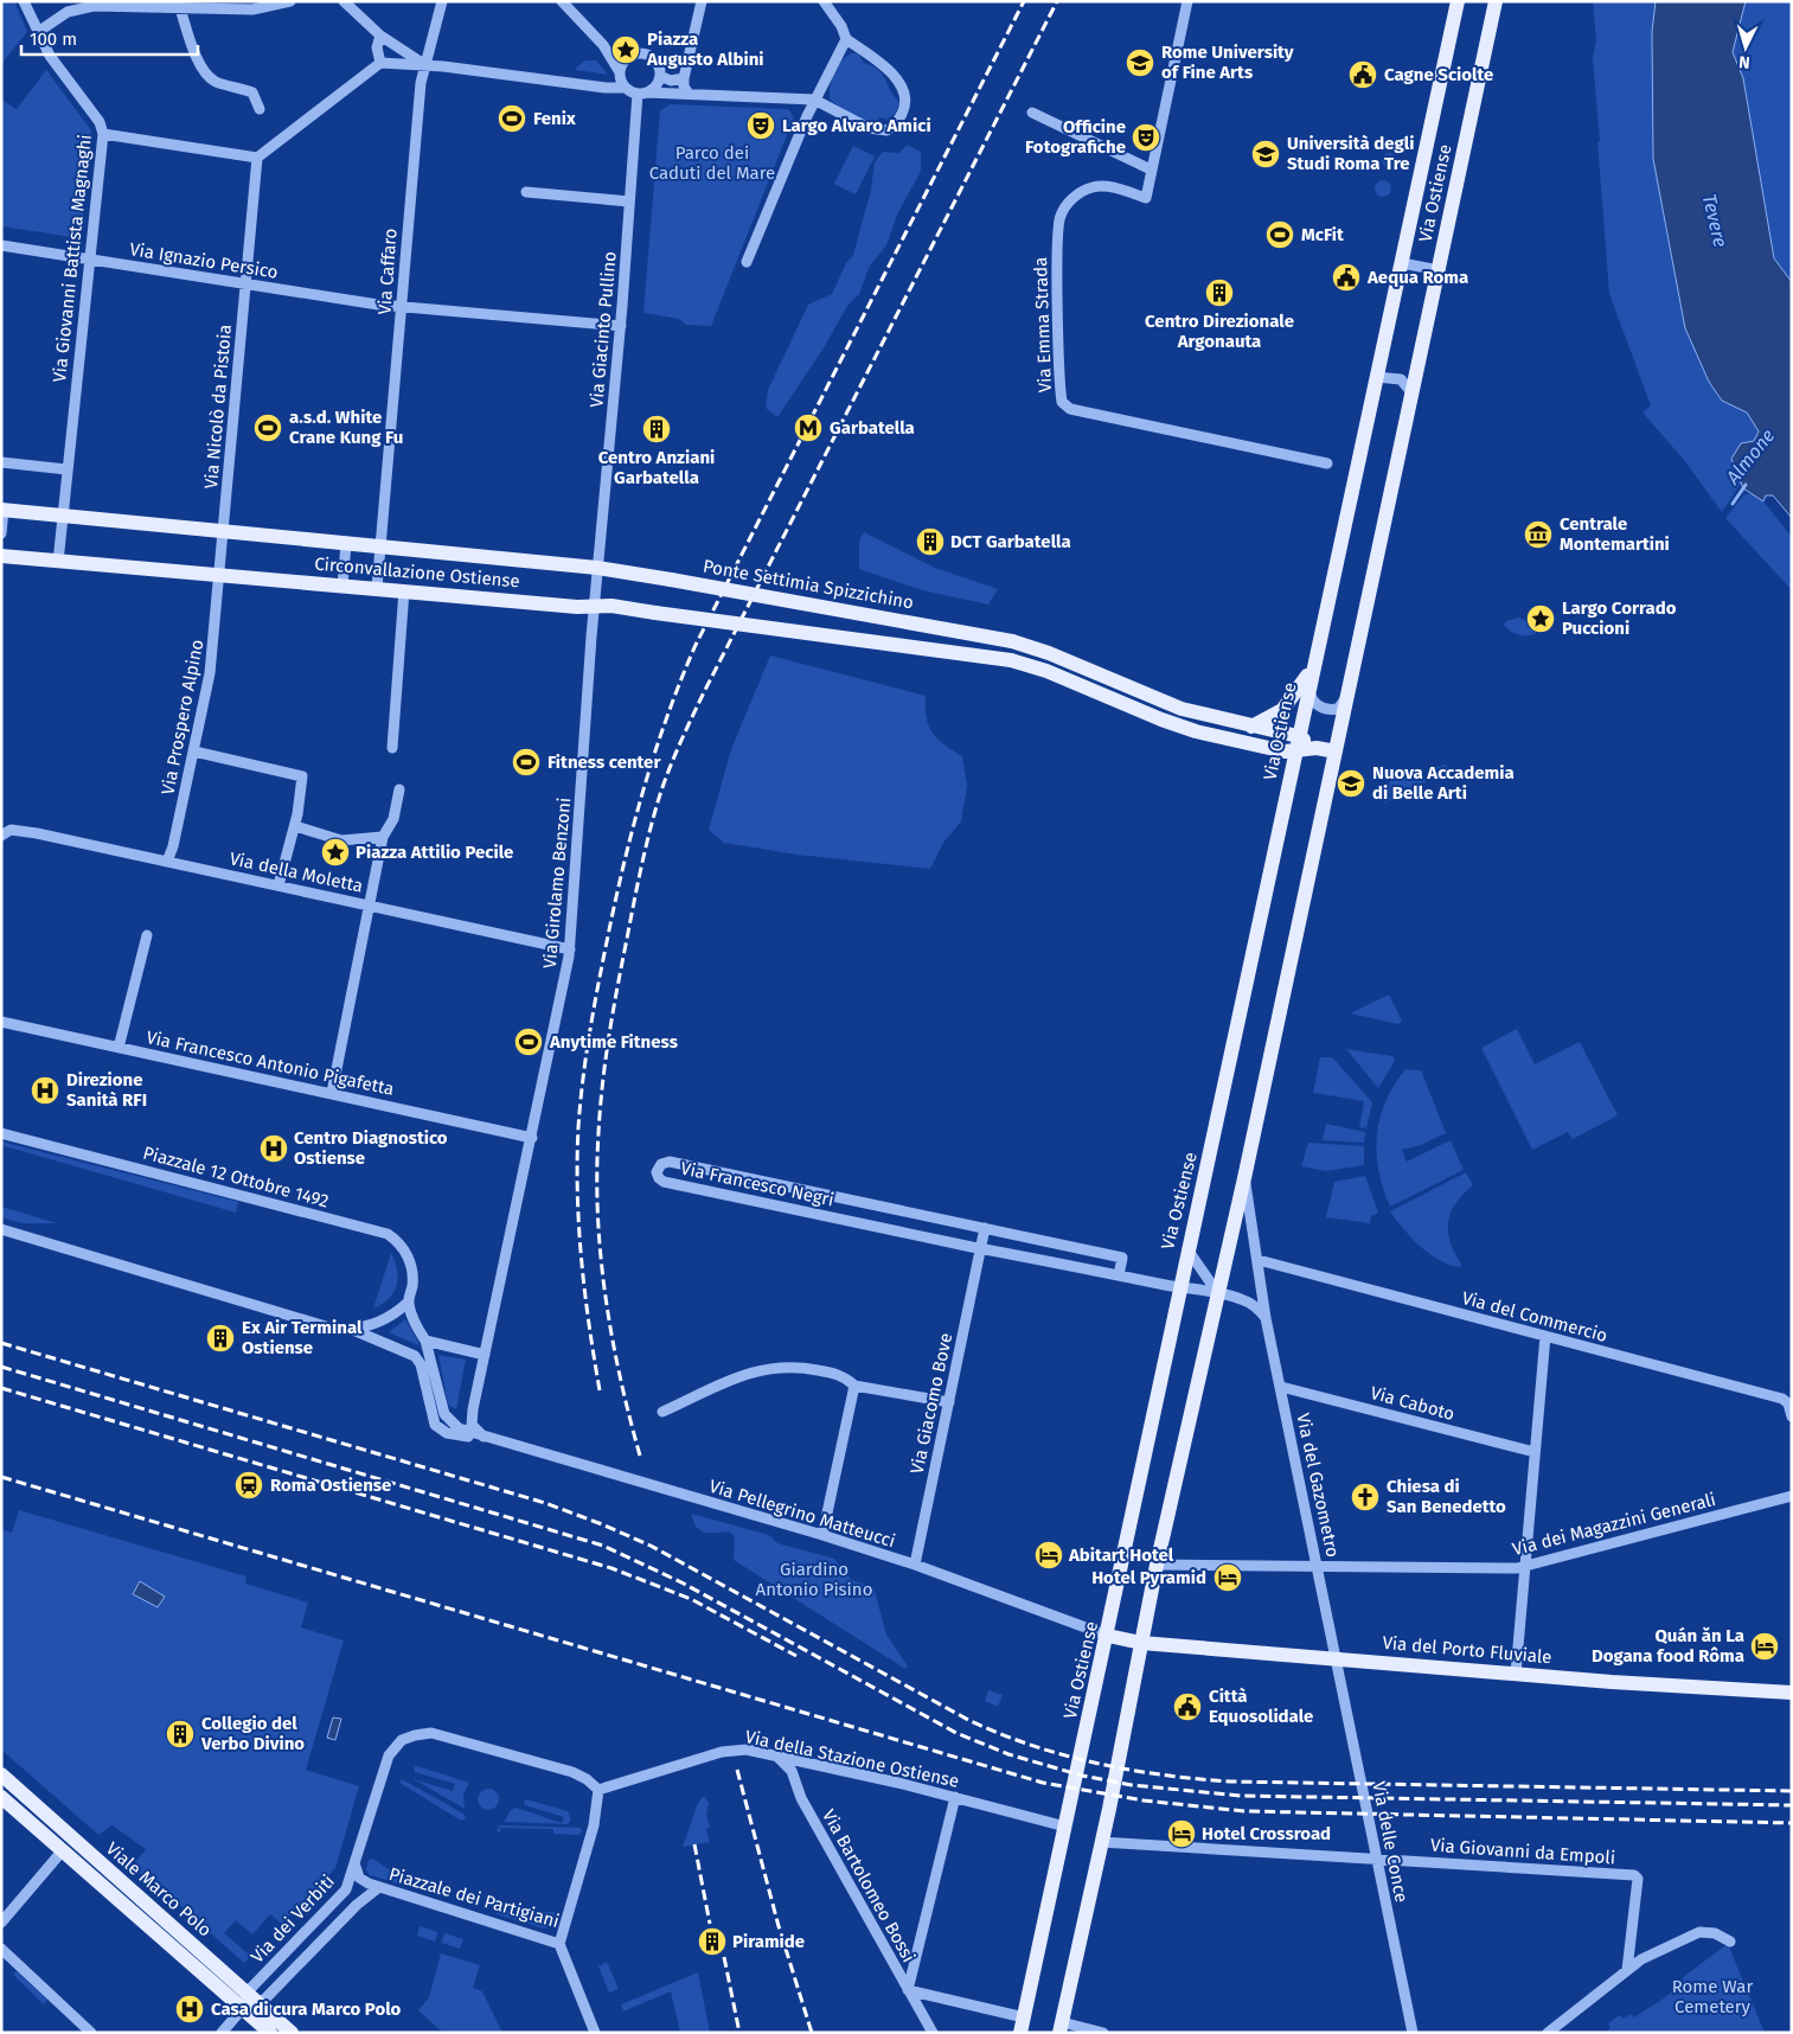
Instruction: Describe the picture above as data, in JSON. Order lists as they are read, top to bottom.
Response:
{
  "streets": {
    "main road": [
      "Via Ostiense",
      "Circonvallazione Ostiense",
      "Ponte Settimia Spizzichino",
      "Via del Porto Fluviale",
      "Viale Marco Polo"
    ],
    "street": [
      "Via Giovanni Battista Magnaghi",
      "Via Ignazio Persico",
      "Via Caffaro",
      "Via Emma Strada",
      "Via Giacinto Pullino",
      "Via Nicolò da Pistoia",
      "Via Prospero Alpino",
      "Via della Moletta",
      "Via Girolamo Benzoni",
      "Via Francesco Antonio Pigafetta",
      "Piazzale 12 Ottobre 1492",
      "Via Francesco Negri",
      "Via del Commercio",
      "Via Giacomo Bove",
      "Via Caboto",
      "Via del Gazometro",
      "Via Pellegrino Matteucci",
      "Via dei Magazzini Generali",
      "Via della Stazione Ostiense",
      "Via delle Conce",
      "Via Giovanni da Empoli",
      "Via Bartolomeo Bossi",
      "Piazzale dei Partigiani",
      "Via dei Verbiti"
    ]
  },
  "crossings": [
    ["Via Ostiense", "Circonvallazione Ostiense"],
    ["Via Ostiense", "Via Francesco Negri"],
    ["Via Ostiense", "Via del Gazometro"],
    ["Via Ostiense", "Via Pellegrino Matteucci"],
    ["Via Ostiense", "Via dei Magazzini Generali"],
    ["Via Ostiense", "Via del Porto Fluviale"],
    ["Via Ostiense", "Via della Stazione Ostiense"],
    ["Via Ostiense", "Via Giovanni da Empoli"],
    ["Via Giovanni Battista Magnaghi", "Via Ignazio Persico"],
    ["Via Ignazio Persico", "Via Caffaro"],
    ["Via Ignazio Persico", "Via Giacinto Pullino"],
    ["Via Ignazio Persico", "Via Nicolò da Pistoia"],
    ["Via Caffaro", "Circonvallazione Ostiense"],
    ["Via Giacinto Pullino", "Circonvallazione Ostiense"],
    ["Via Giacinto Pullino", "Ponte Settimia Spizzichino"],
    ["Via Giacinto Pullino", "Via Girolamo Benzoni"],
    ["Via Nicolò da Pistoia", "Circonvallazione Ostiense"],
    ["Circonvallazione Ostiense", "Ponte Settimia Spizzichino"],
    ["Circonvallazione Ostiense", "Via Prospero Alpino"],
    ["Circonvallazione Ostiense", "Via Girolamo Benzoni"],
    ["Ponte Settimia Spizzichino", "Via Girolamo Benzoni"],
    ["Via Prospero Alpino", "Via della Moletta"],
    ["Via della Moletta", "Via Girolamo Benzoni"],
    ["Via Girolamo Benzoni", "Via Francesco Antonio Pigafetta"],
    ["Via Girolamo Benzoni", "Piazzale 12 Ottobre 1492"],
    ["Via Girolamo Benzoni", "Via Pellegrino Matteucci"],
    ["Piazzale 12 Ottobre 1492", "Via Pellegrino Matteucci"],
    ["Via Francesco Negri", "Via Giacomo Bove"],
    ["Via Francesco Negri", "Via del Gazometro"],
    ["Via del Commercio", "Via del Gazometro"],
    ["Via Giacomo Bove", "Via Pellegrino Matteucci"],
    ["Via Caboto", "Via del Gazometro"],
    ["Via del Gazometro", "Via dei Magazzini Generali"],
    ["Via del Gazometro", "Via del Porto Fluviale"],
    ["Via del Gazometro", "Via delle Conce"],
    ["Via del Porto Fluviale", "Via delle Conce"],
    ["Via della Stazione Ostiense", "Via Bartolomeo Bossi"],
    ["Via della Stazione Ostiense", "Piazzale dei Partigiani"],
    ["Via delle Conce", "Via Giovanni da Empoli"],
    ["Viale Marco Polo", "Via dei Verbiti"],
    ["Piazzale dei Partigiani", "Via dei Verbiti"]
  ],
  "water": ["Tevere", "Almone"],
  "parks": ["Parco dei Caduti del Mare", "Giardino Antonio Pisino", "Rome War Cemetery"],
  "places": {
    "place": ["Piazza Augusto Albini", "Largo Corrado Puccioni", "Piazza Attilio Pecile"],
    "school or university": ["Rome University of Fine Arts", "Università degli Studi Roma Tre", "Nuova Accademia di Belle Arti"],
    "public building": ["Cagne Sciolte", "Aequa Roma", "Città Equosolidale"],
    "sports": [
      "Fenix",
      "McFit",
      "a.s.d. White Crane Kung Fu",
      "Fitness center",
      "Anytime Fitness"
    ],
    "theatre": ["Largo Alvaro Amici", "Officine Fotografiche"],
    "building": [
      "Centro Direzionale Argonauta",
      "Centro Anziani Garbatella",
      "DCT Garbatella",
      "Ex Air Terminal Ostiense",
      "Collegio del Verbo Divino",
      "Piramide"
    ],
    "metro station": ["Garbatella"],
    "museum": ["Centrale Montemartini"],
    "hospital": ["Direzione Sanità RFI", "Centro Diagnostico Ostiense", "Casa di cura Marco Polo"],
    "station": ["Roma Ostiense"],
    "church": ["Chiesa di San Benedetto"],
    "hotel": [
      "Abitart Hotel",
      "Hotel Pyramid",
      "Quán ăn La Dogana food Rôma",
      "Hotel Crossroad"
    ]
  },
  "scale_bar": "100 m",
  "north": "bottom"
}
